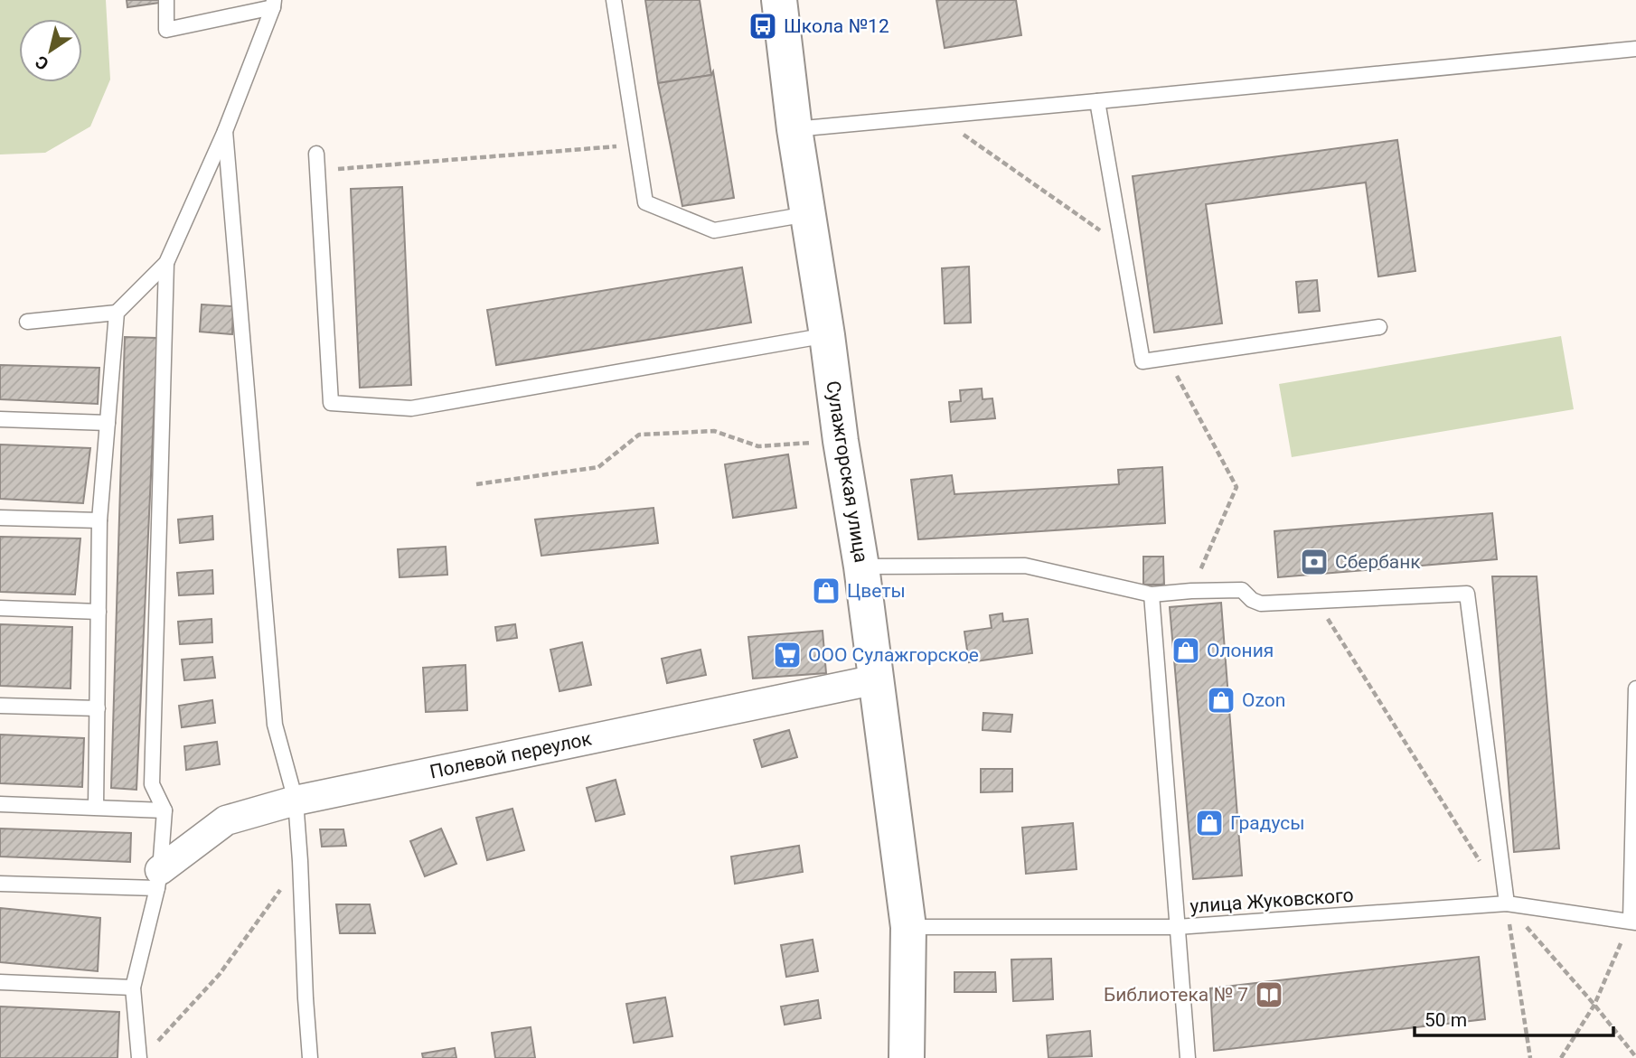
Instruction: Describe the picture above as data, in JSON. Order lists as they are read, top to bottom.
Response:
{
  "streets": {
    "main road": ["Сулажгорская улица"],
    "street": ["Полевой переулок"],
    "lane": ["улица Жуковского"]
  },
  "crossings": [
    ["Сулажгорская улица", "Полевой переулок"],
    ["Сулажгорская улица", "улица Жуковского"]
  ],
  "places": {
    "bus stop": ["Школа №12"],
    "bank": ["Сбербанк"],
    "shop": [
      "Цветы",
      "Олония",
      "Ozon",
      "Градусы"
    ],
    "supermarket": ["ООО Сулажгорское"],
    "library": ["Библиотека № 7"]
  },
  "scale_bar": "50 m",
  "north": "bottom left"
}
